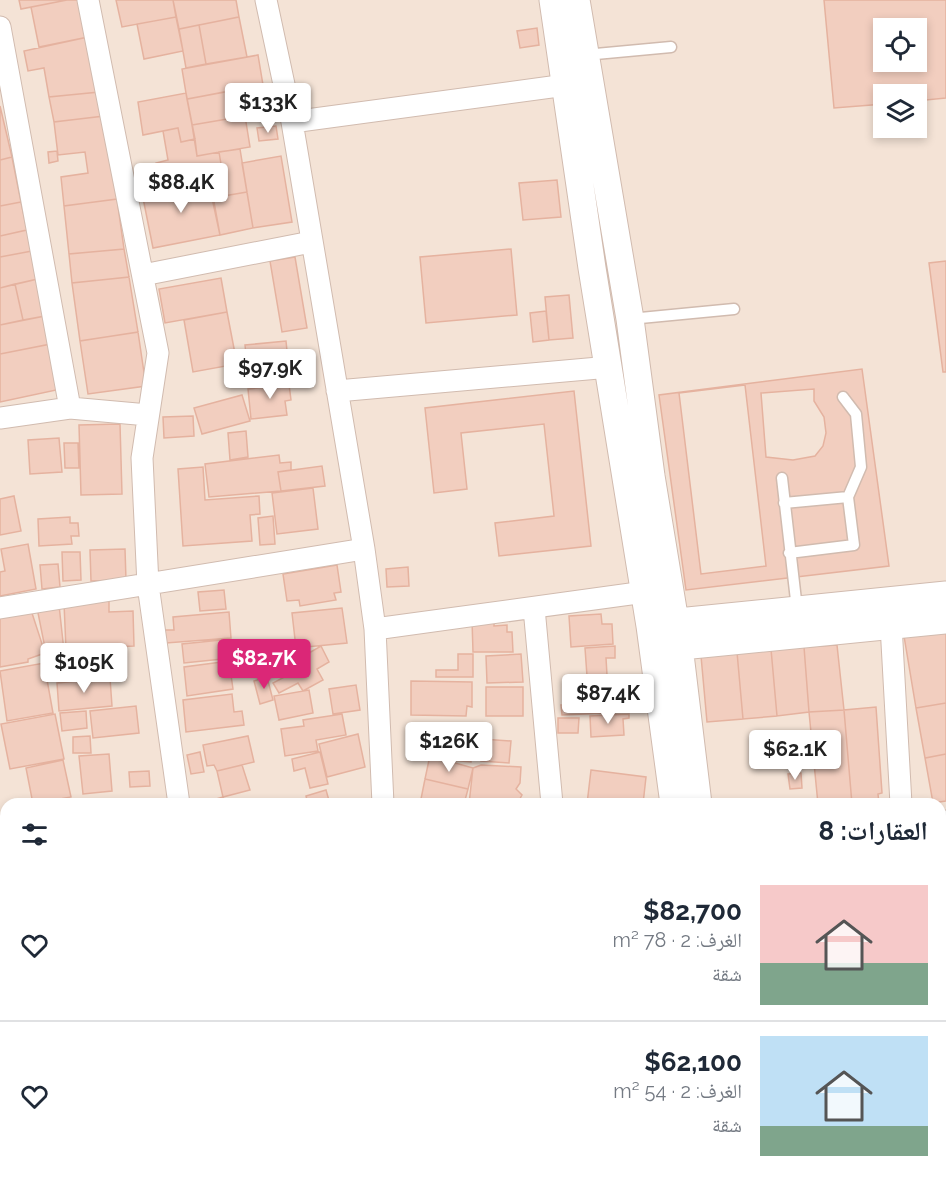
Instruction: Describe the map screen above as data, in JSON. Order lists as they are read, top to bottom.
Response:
{
  "page": {
    "price": [
      "$133K",
      "$88.4K",
      "$97.9K",
      "$82.7K",
      "$105K",
      "$87.4K",
      "$126K",
      "$62.1K"
    ],
    "heading": "العقارات: 8",
    "list": [
      {
        "name": "$82,700",
        "note": "الغرف: 2 · 78 m² · شقة"
      },
      {
        "name": "$62,100",
        "note": "الغرف: 2 · 54 m² · شقة"
      }
    ]
  }
}
